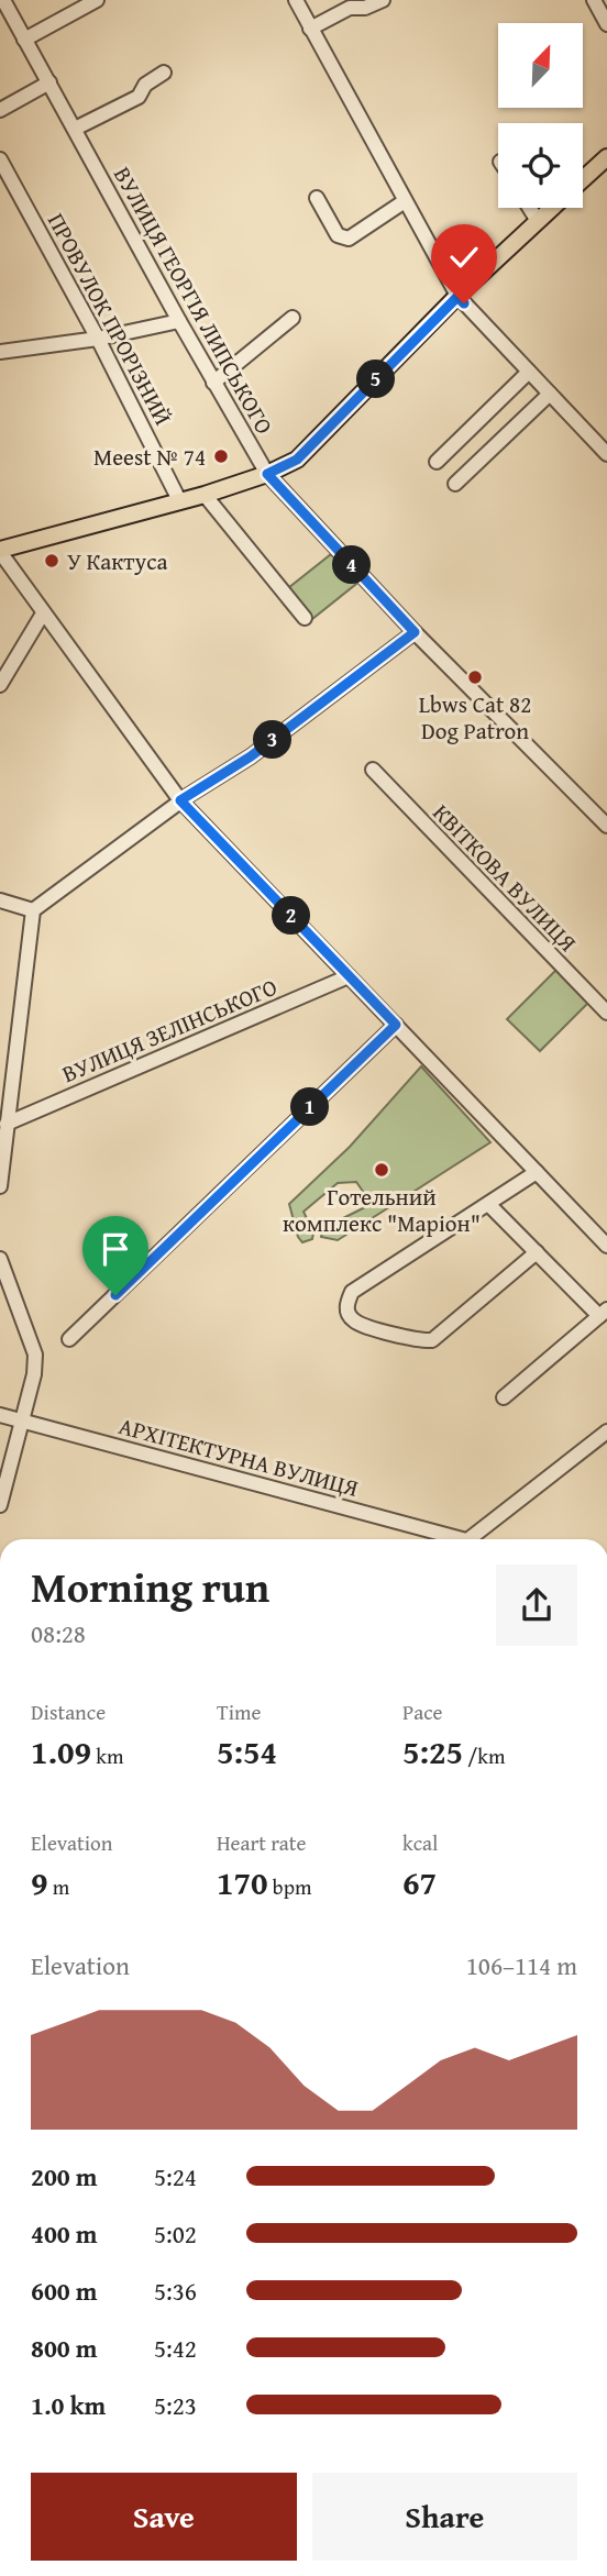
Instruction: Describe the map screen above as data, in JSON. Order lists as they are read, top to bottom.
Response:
{
  "streets": {
    "street": [
      "ВУЛИЦЯ ГЕОРГІЯ ЛИПСЬКОГО",
      "ПРОВУЛОК ПРОРІЗНИЙ",
      "КВІТКОВА ВУЛИЦЯ",
      "ВУЛИЦЯ ЗЕЛІНСЬКОГО",
      "АРХІТЕКТУРНА ВУЛИЦЯ"
    ]
  },
  "places": [
    "Meest № 74",
    "У Кактуса",
    "Lbws Cat 82 Dog Patron",
    "Готельний комплекс \"Маріон\""
  ],
  "north": "top right",
  "page": {
    "pins": [
      "5",
      "4",
      "3",
      "2",
      "1"
    ],
    "heading": ["Morning run", "08:28"],
    "stats": [
      ["Distance", "1.09 km"],
      ["Time", "5:54"],
      ["Pace", "5:25 /km"],
      ["Elevation", "9 m"],
      ["Heart rate", "170 bpm"],
      ["kcal", "67"]
    ],
    "chart": ["Elevation", "106–114 m"],
    "list": [
      {
        "name": "200 m",
        "note": "5:24"
      },
      {
        "name": "400 m",
        "note": "5:02"
      },
      {
        "name": "600 m",
        "note": "5:36"
      },
      {
        "name": "800 m",
        "note": "5:42"
      },
      {
        "name": "1.0 km",
        "note": "5:23"
      }
    ],
    "buttons": ["Save", "Share"]
  }
}
